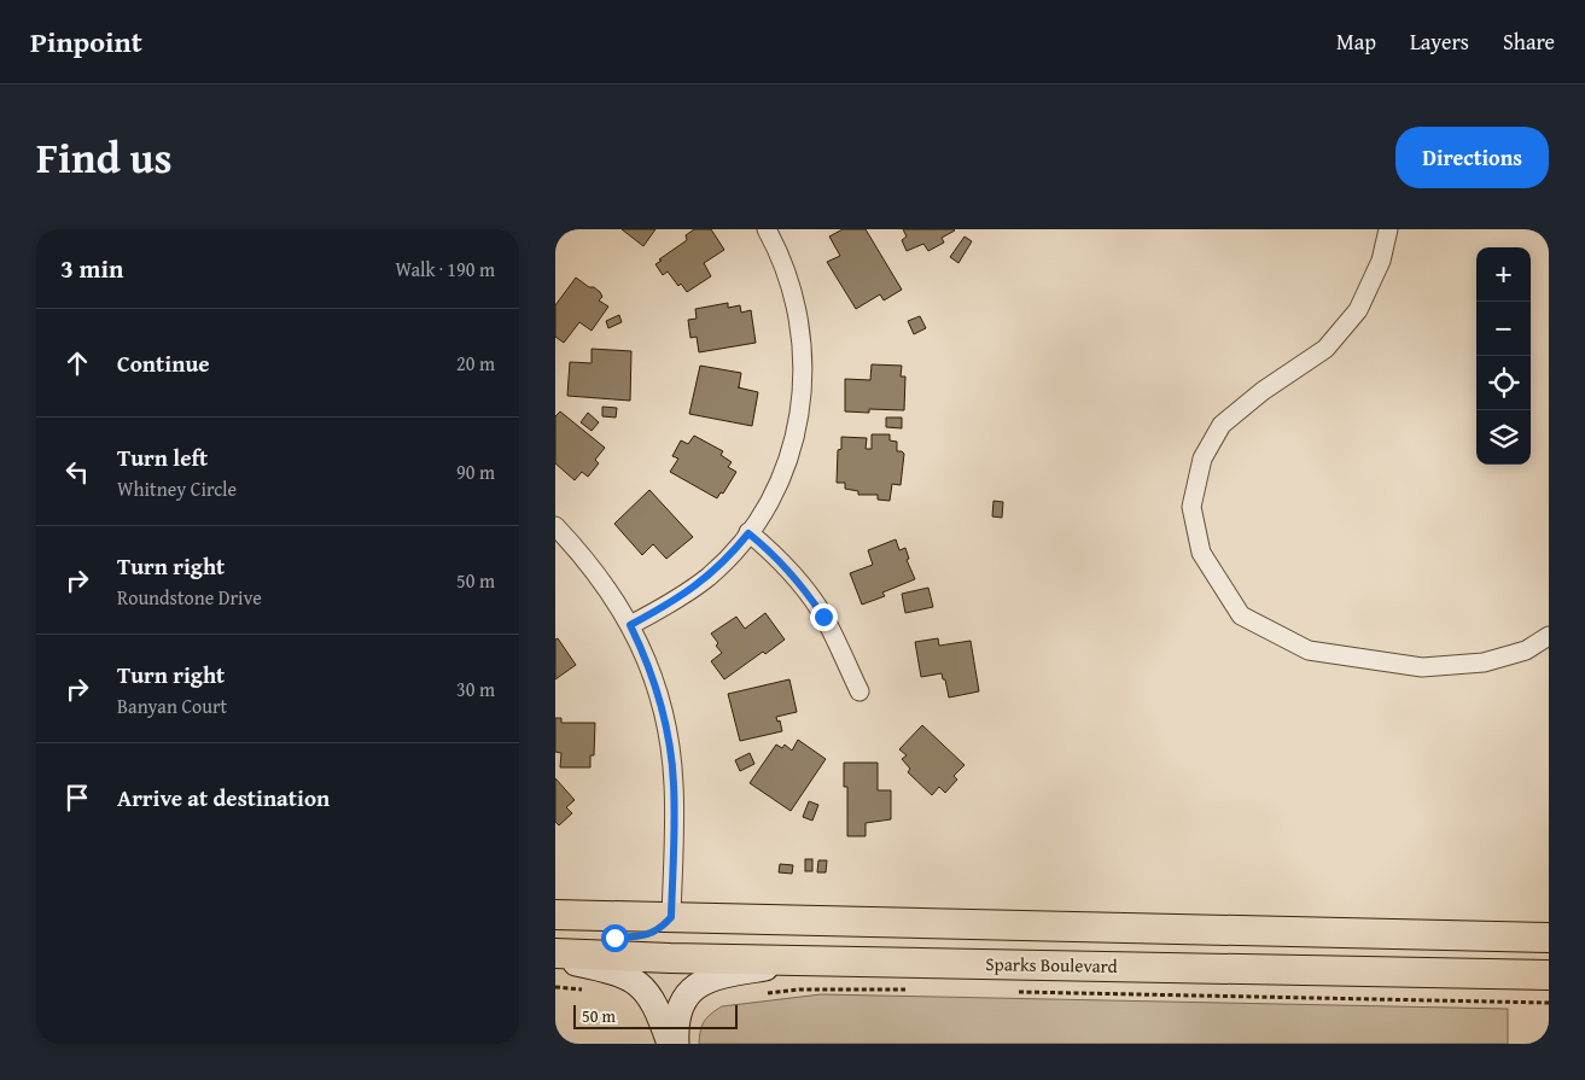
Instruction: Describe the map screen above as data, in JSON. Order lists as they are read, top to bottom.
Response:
{
  "streets": {
    "main road": ["Sparks Boulevard"]
  },
  "scale_bar": "50 m",
  "page": {
    "header": "Pinpoint",
    "nav": ["Map", "Layers", "Share"],
    "title": "Find us",
    "buttons": "Directions",
    "heading": ["3 min", "Walk · 190 m"],
    "map_buttons": ["+", "−"],
    "list": [
      ["Continue", "20 m"],
      ["Turn left", "Whitney Circle", "90 m"],
      ["Turn right", "Roundstone Drive", "50 m"],
      ["Turn right", "Banyan Court", "30 m"],
      "Arrive at destination"
    ],
    "scale": "50 m"
  }
}
